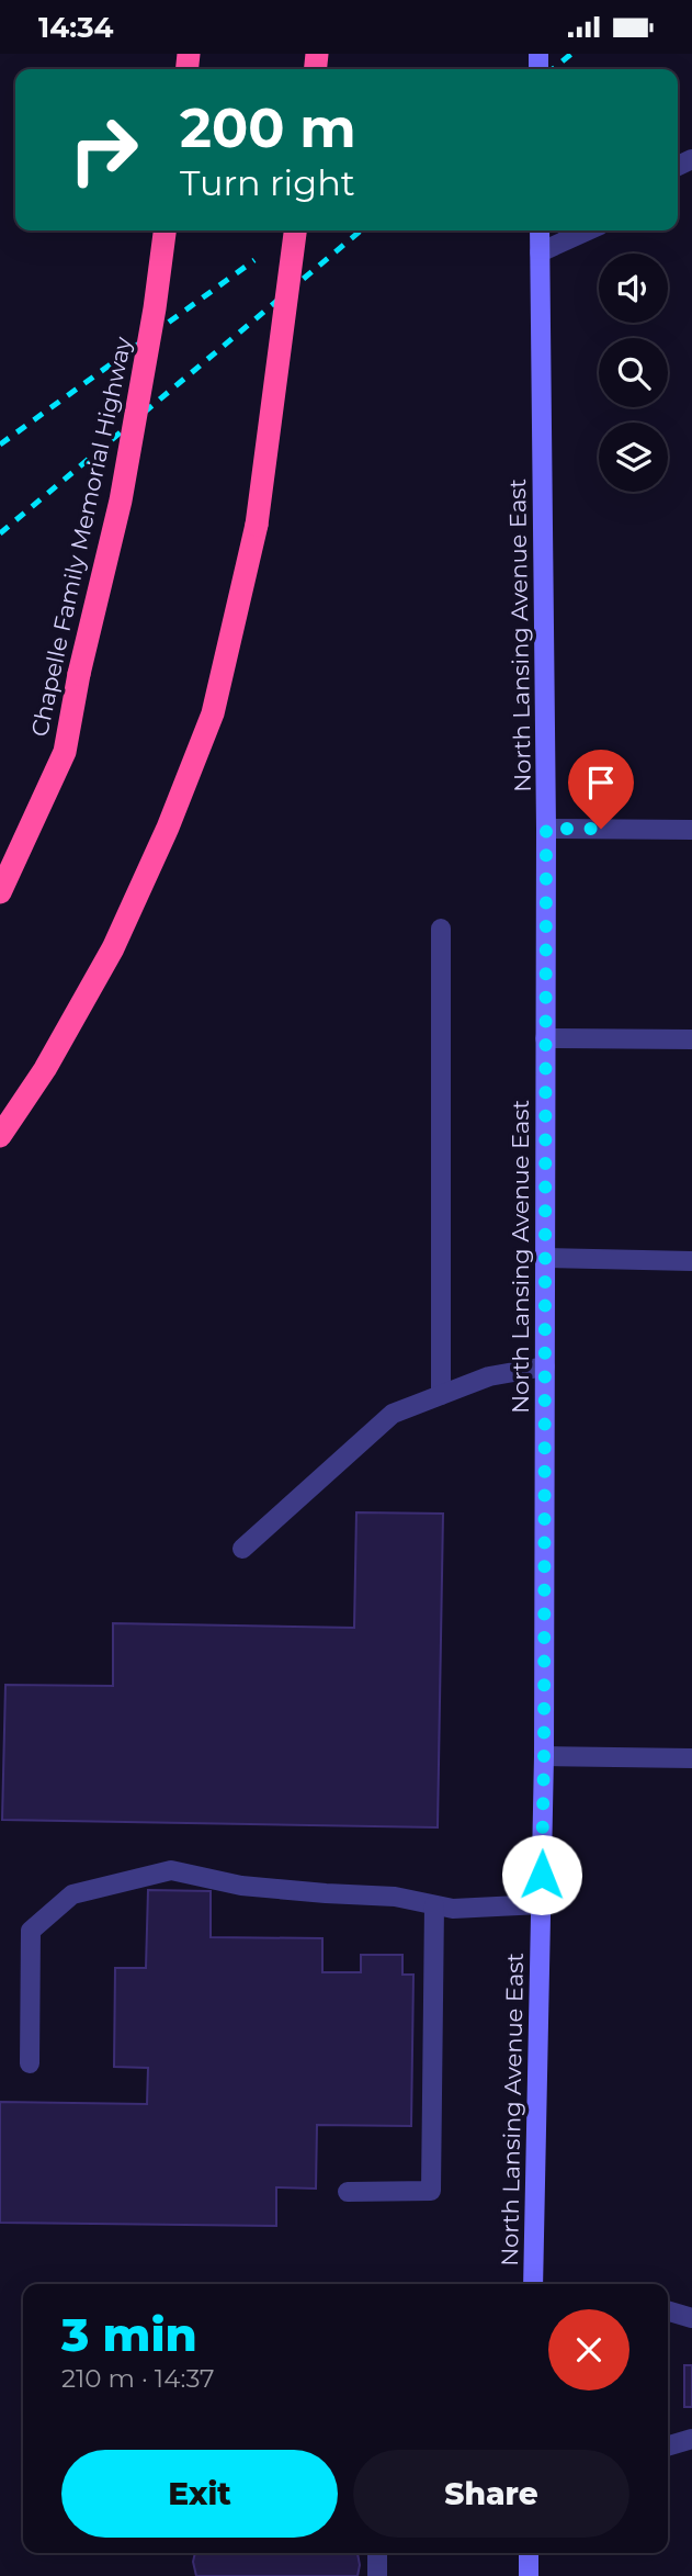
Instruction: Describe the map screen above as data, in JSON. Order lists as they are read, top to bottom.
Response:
{
  "streets": {
    "highway": ["Chapelle Family Memorial Highway"],
    "street": ["North Lansing Avenue East"]
  },
  "page": {
    "status": "14:34",
    "turn": ["200 m", "Turn right"],
    "heading": ["3 min", "210 m · 14:37"],
    "buttons": ["Exit", "Share"]
  }
}
